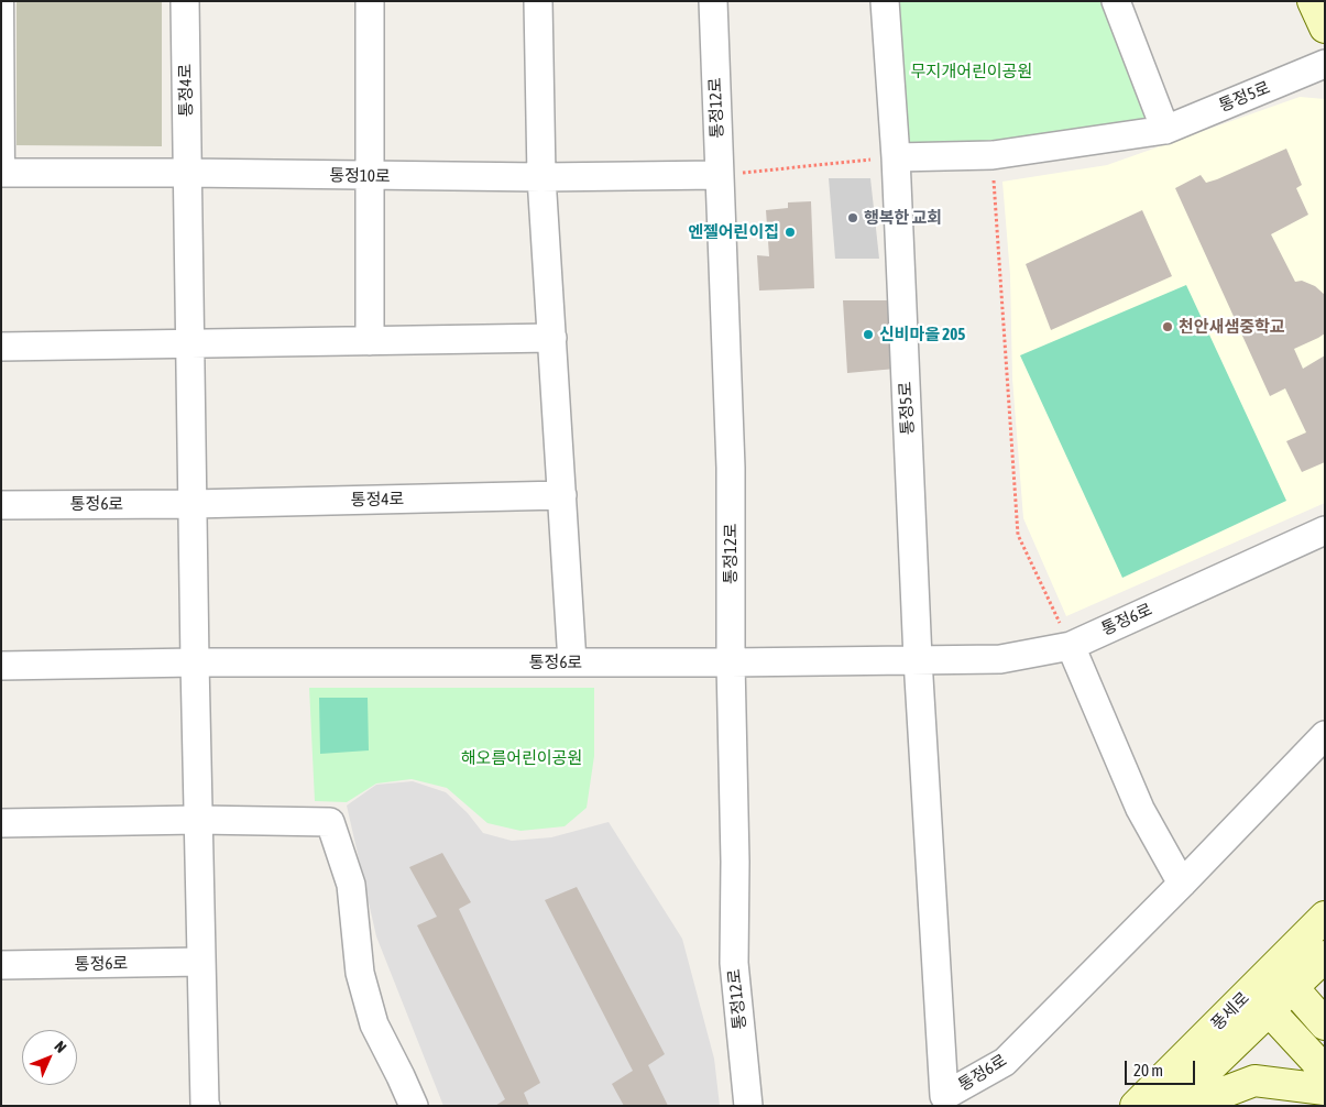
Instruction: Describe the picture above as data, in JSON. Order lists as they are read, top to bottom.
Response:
{
  "streets": {
    "street": [
      "통정4로",
      "통정5로",
      "통정12로",
      "통정10로",
      "통정6로",
      "풍세로"
    ]
  },
  "crossings": [
    ["통정4로", "통정10로"],
    ["통정4로", "통정6로"],
    ["통정5로", "통정6로"],
    ["통정12로", "통정10로"],
    ["통정12로", "통정6로"]
  ],
  "parks": ["무지개어린이공원", "해오름어린이공원"],
  "places": [
    "행복한 교회",
    "엔젤어린이집",
    "천안새샘중학교",
    "신비마을 205"
  ],
  "scale_bar": "20 m",
  "north": "top right"
}
